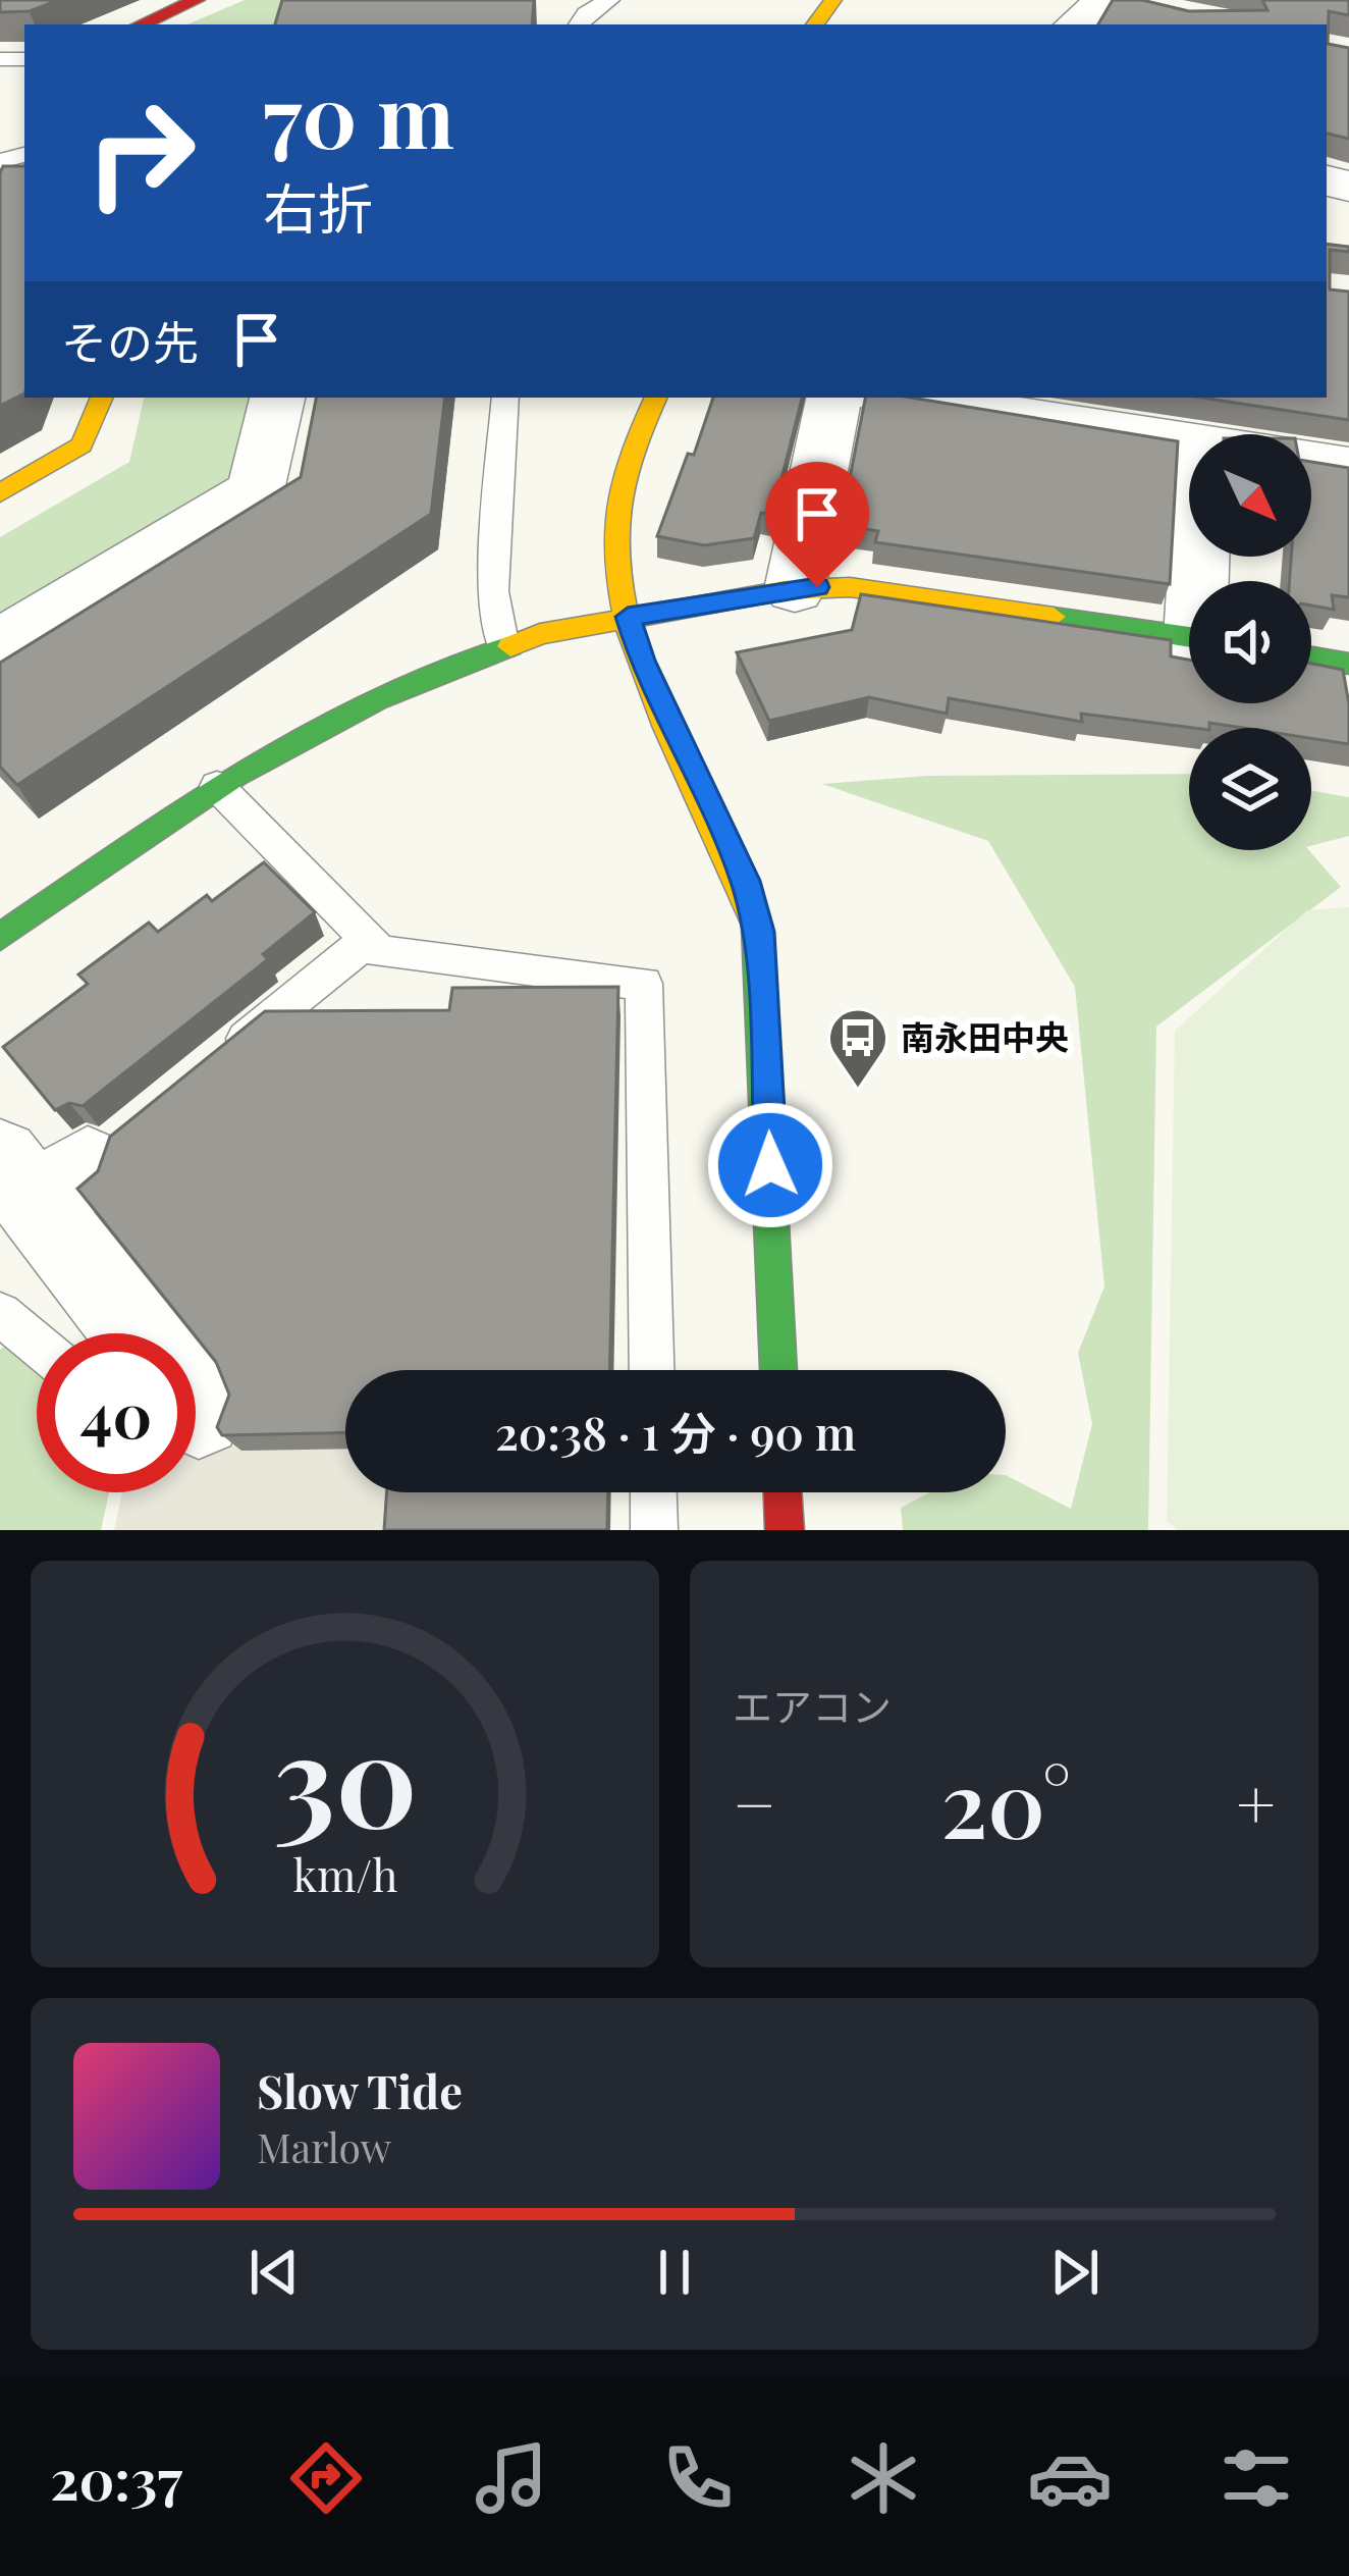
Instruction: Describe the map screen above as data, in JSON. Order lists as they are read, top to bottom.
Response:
{
  "places": {
    "bus stop": ["南永田中央"]
  },
  "north": "bottom right",
  "page": {
    "turn": ["70 m", "右折"],
    "then": "その先",
    "limit": "40",
    "trip": "20:38 · 1 分 · 90 m",
    "tile": "エアコン",
    "heat": ["−", "20°", "+"],
    "song": ["Slow Tide", "Marlow"],
    "tabs": "20:37",
    "gauge": ["30", "km/h"]
  }
}
